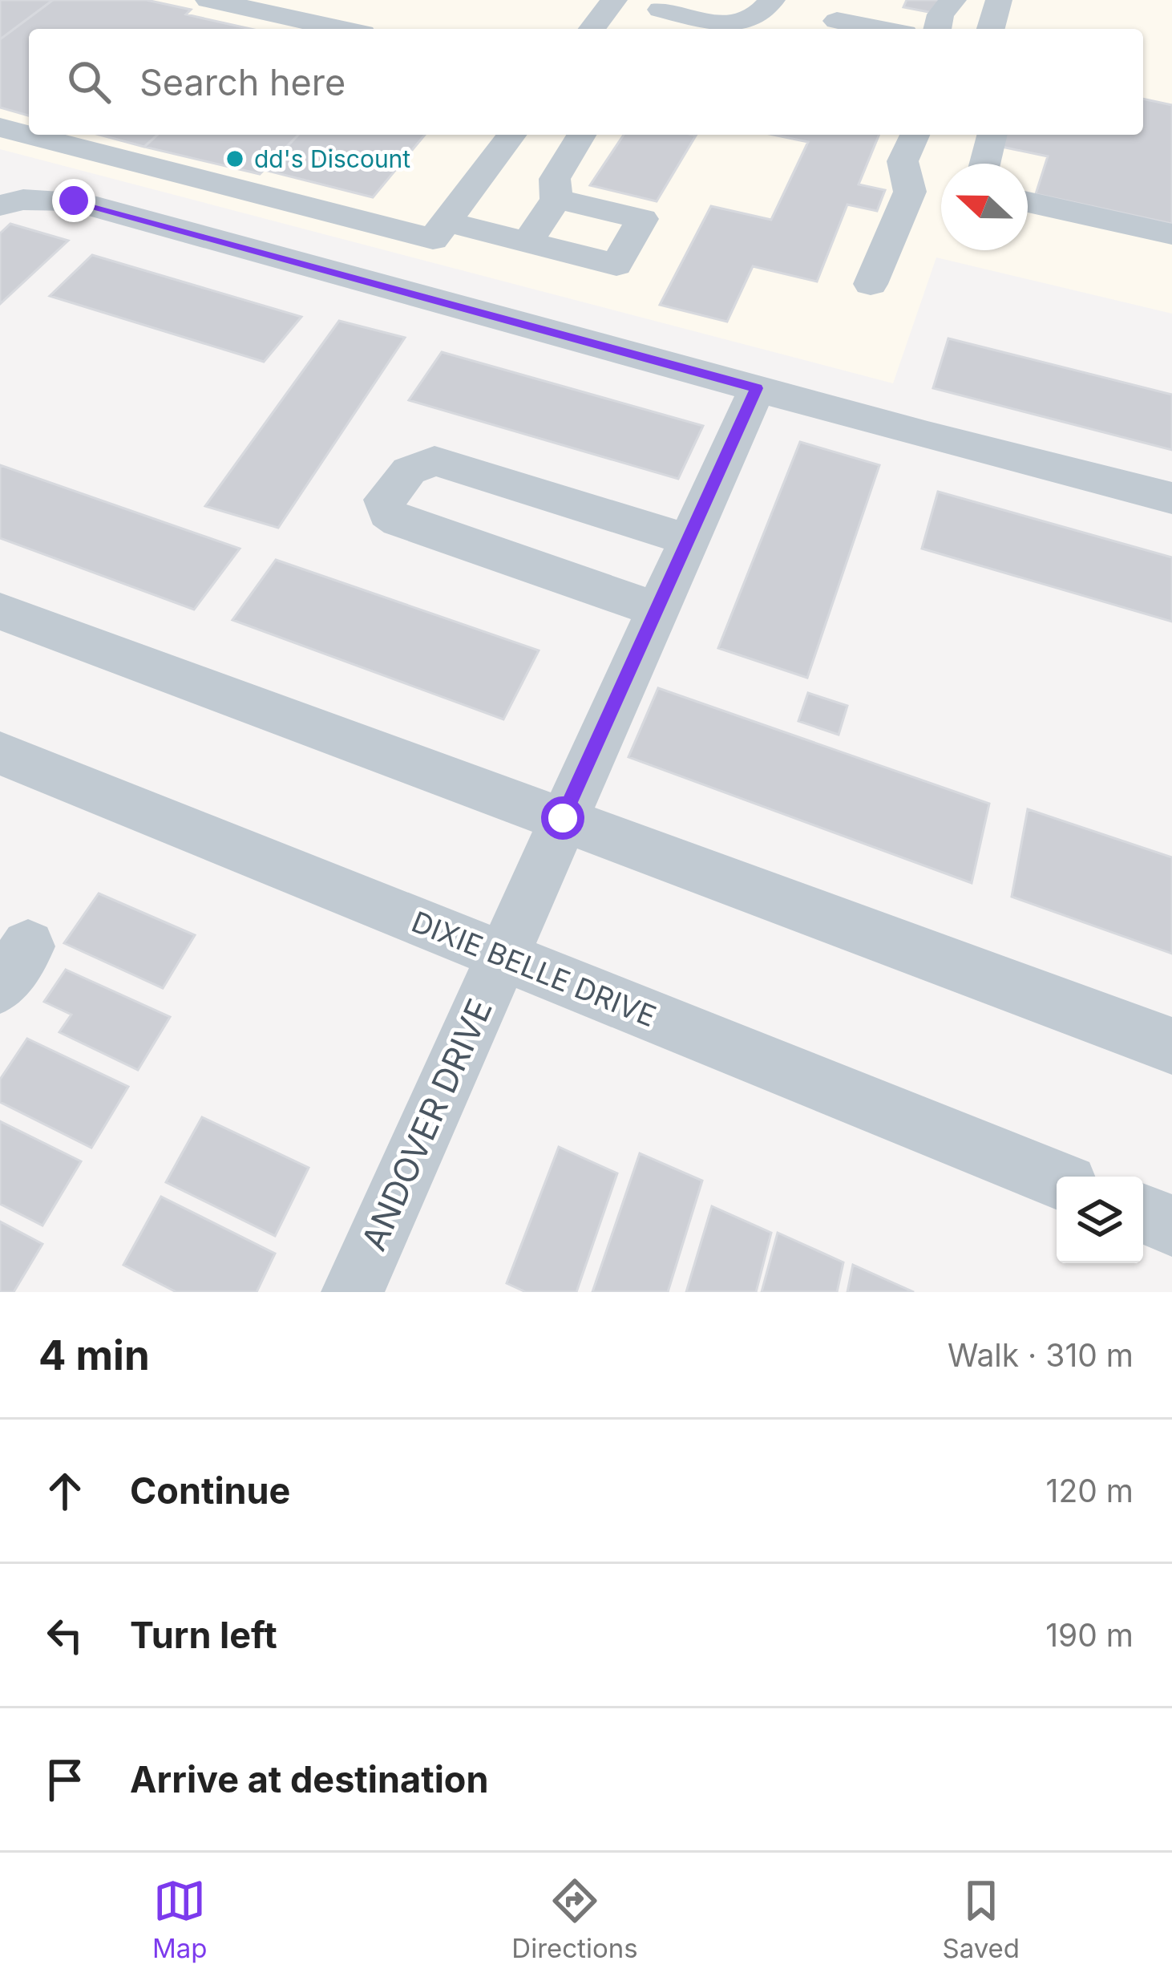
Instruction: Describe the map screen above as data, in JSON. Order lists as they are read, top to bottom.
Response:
{
  "streets": {
    "street": ["DIXIE BELLE DRIVE", "ANDOVER DRIVE"]
  },
  "crossings": [
    ["DIXIE BELLE DRIVE", "ANDOVER DRIVE"]
  ],
  "places": ["dd's Discount"],
  "north": "left",
  "page": {
    "search": "Search here",
    "heading": ["4 min", "Walk · 310 m"],
    "list": [
      ["Continue", "120 m"],
      ["Turn left", "190 m"],
      "Arrive at destination"
    ],
    "nav": ["Map", "Directions", "Saved"]
  }
}
